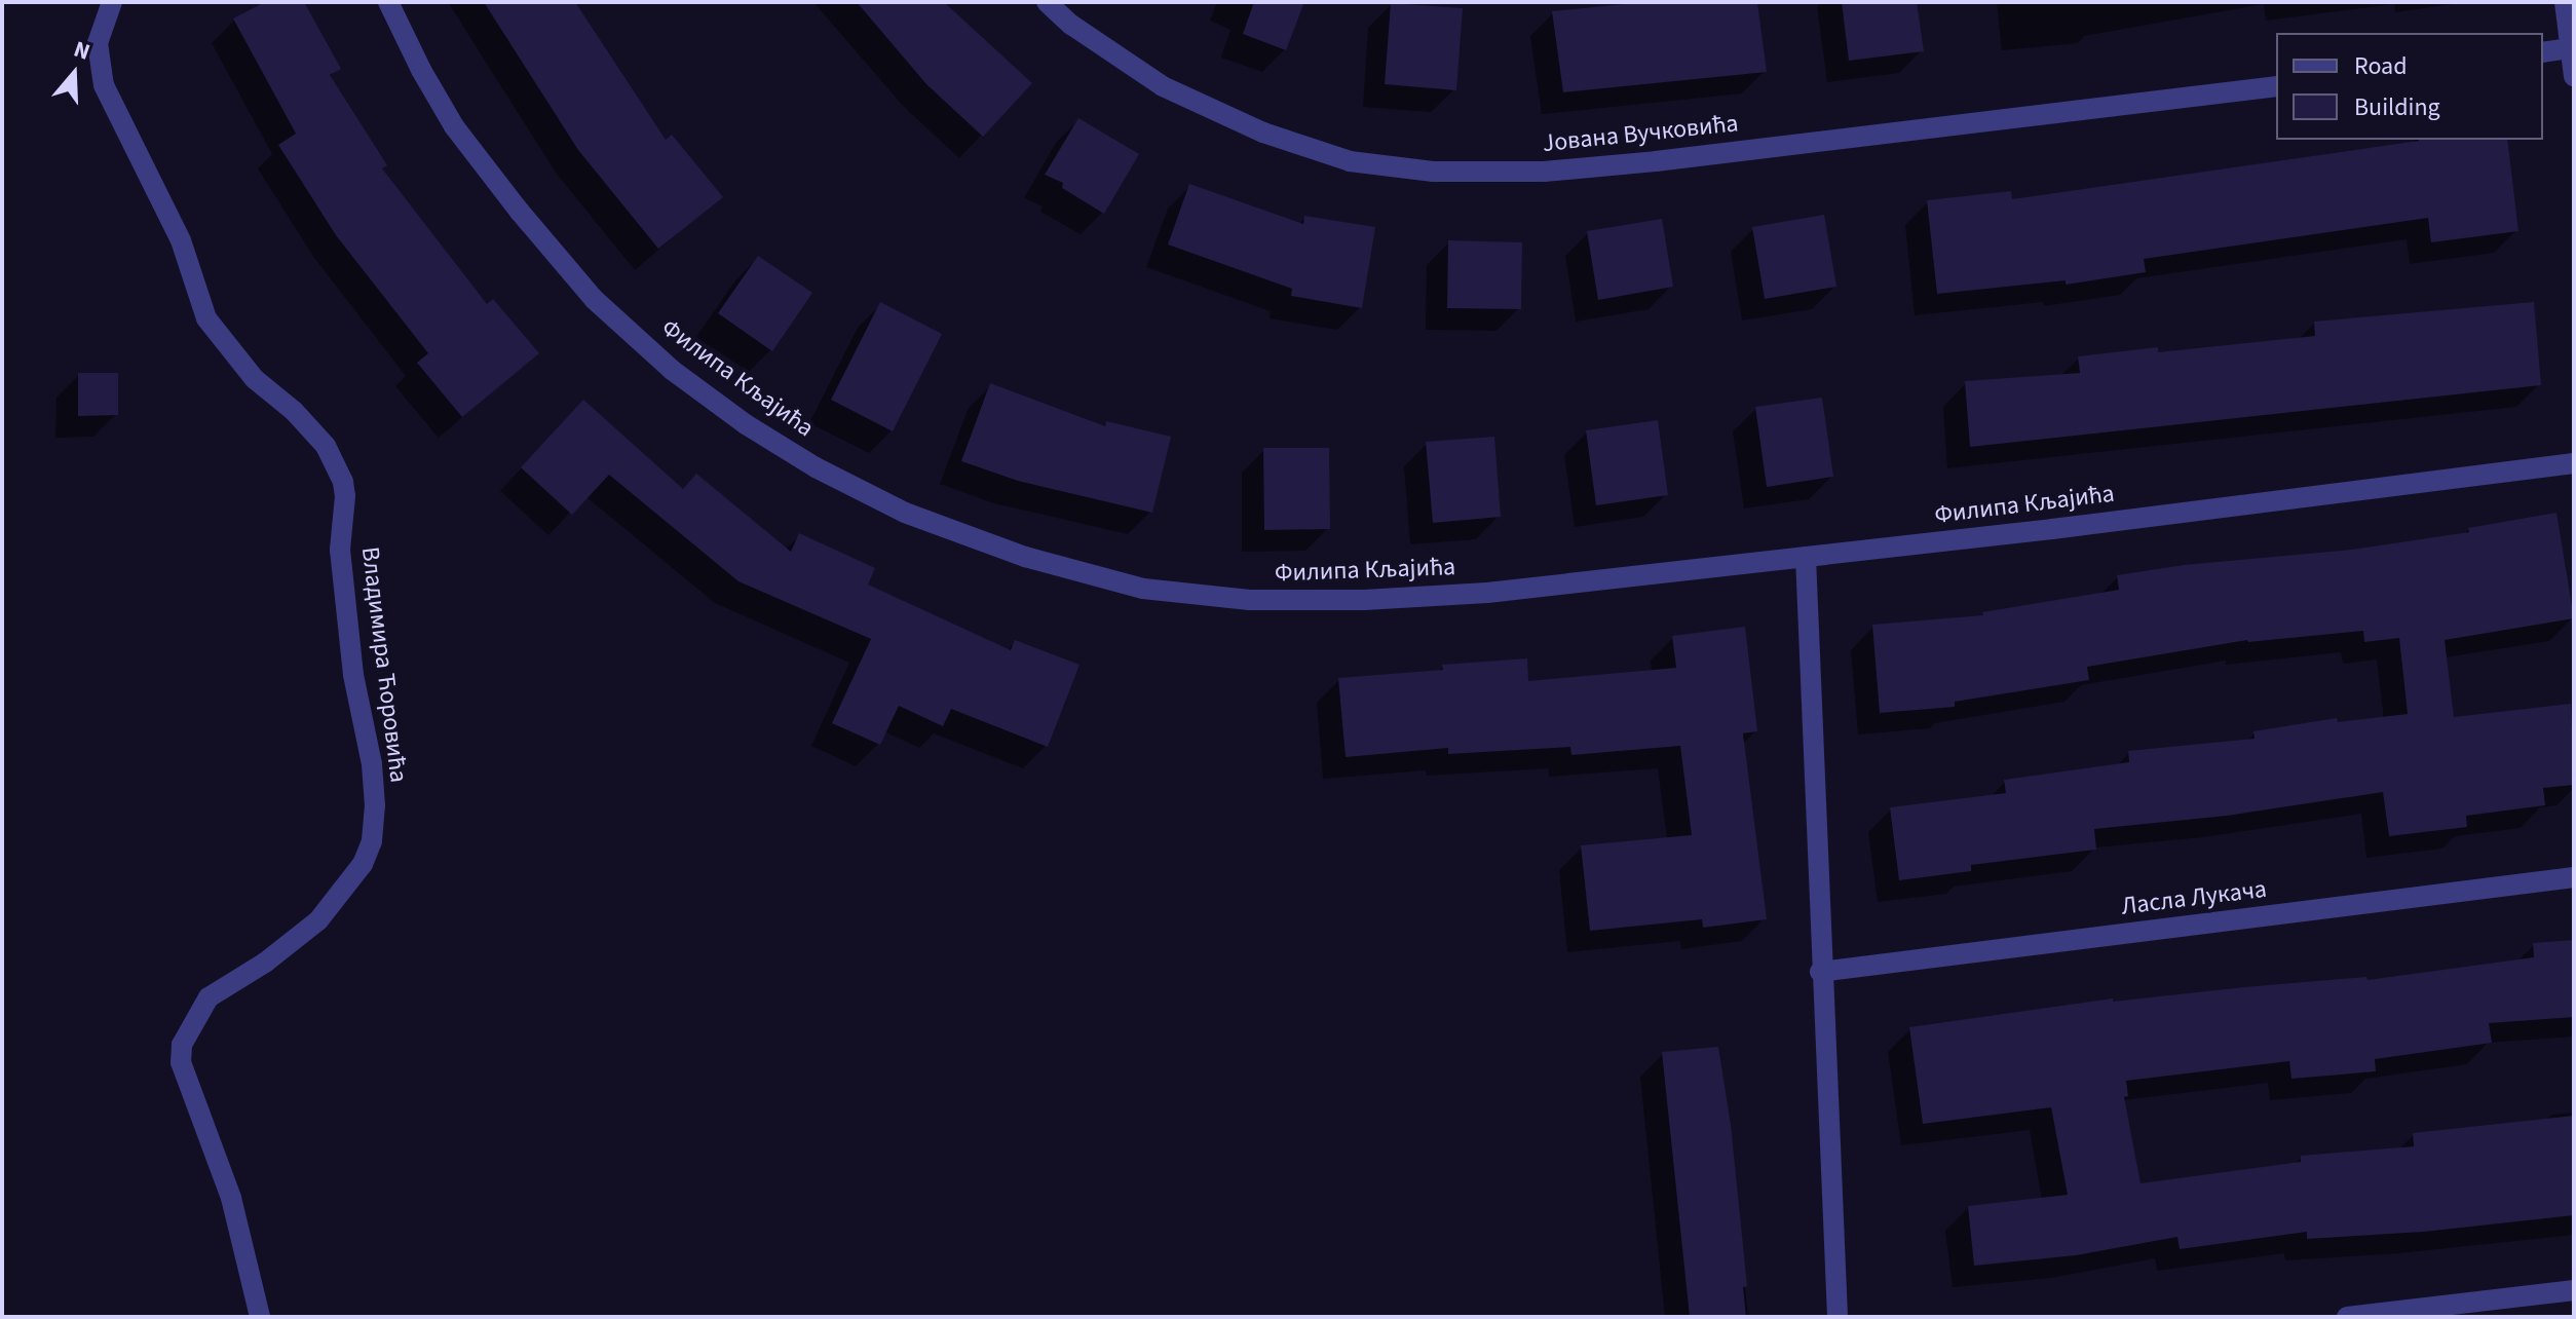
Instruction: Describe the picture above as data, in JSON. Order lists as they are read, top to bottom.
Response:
{
  "streets": {
    "street": [
      "Јована Вучковића",
      "Филипа Кљајића",
      "Владимира Ћоровића",
      "Ласла Лукача"
    ]
  },
  "legend": ["Road", "Building"],
  "north": "top"
}
